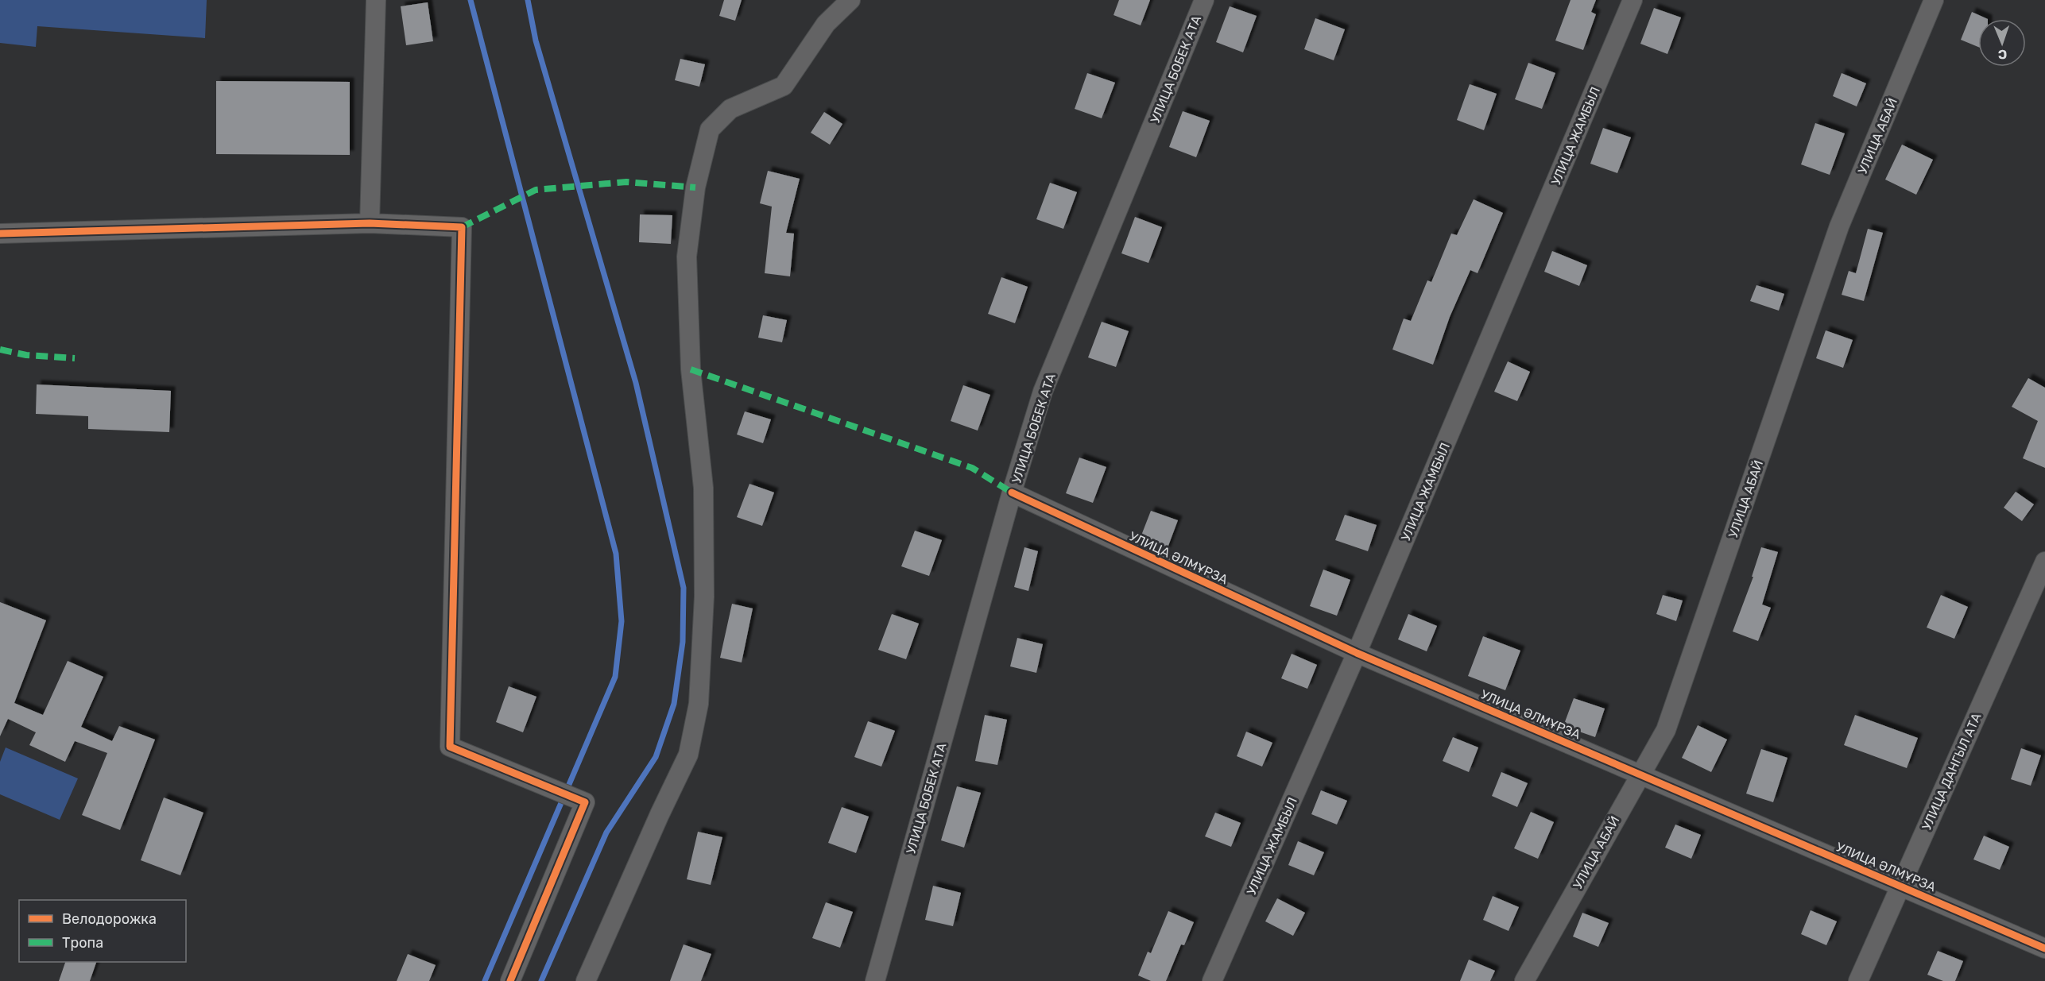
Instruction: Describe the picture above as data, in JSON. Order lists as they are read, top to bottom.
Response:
{
  "streets": {
    "street": [
      "УЛИЦА БОБЕК АТА",
      "УЛИЦА ЖАМБЫЛ",
      "УЛИЦА АБАЙ",
      "УЛИЦА ӘЛМҰРЗА",
      "УЛИЦА ДАНГЫЛ АТА"
    ]
  },
  "crossings": [
    ["УЛИЦА БОБЕК АТА", "УЛИЦА ӘЛМҰРЗА"],
    ["УЛИЦА ЖАМБЫЛ", "УЛИЦА ӘЛМҰРЗА"],
    ["УЛИЦА АБАЙ", "УЛИЦА ӘЛМҰРЗА"],
    ["УЛИЦА ӘЛМҰРЗА", "УЛИЦА ДАНГЫЛ АТА"]
  ],
  "legend": ["Велодорожка", "Тропа"],
  "north": "bottom"
}
